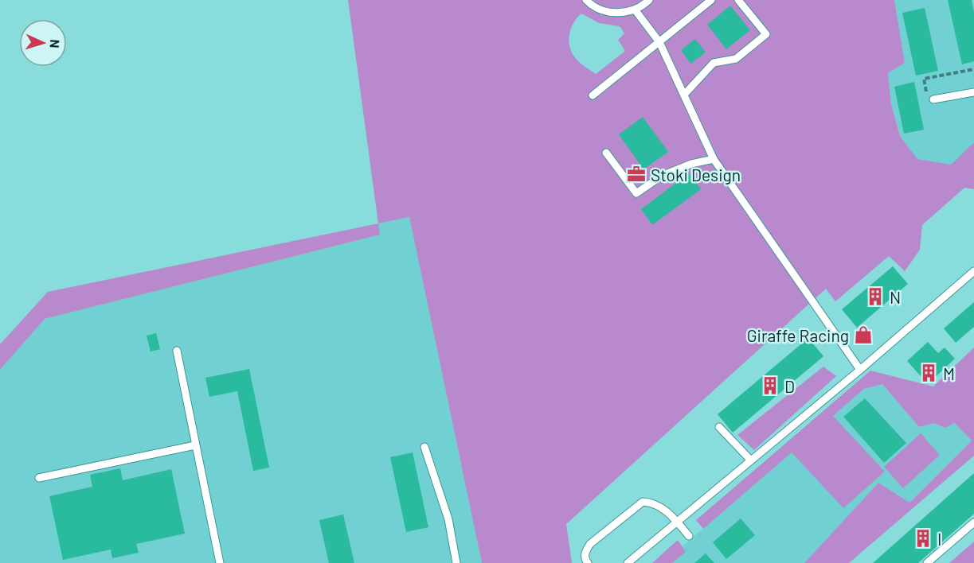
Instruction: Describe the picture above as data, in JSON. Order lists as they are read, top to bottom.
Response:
{
  "places": {
    "office": ["Stoki Design"],
    "building": [
      "N",
      "M",
      "D",
      "I"
    ],
    "shop": ["Giraffe Racing"]
  },
  "north": "right"
}
